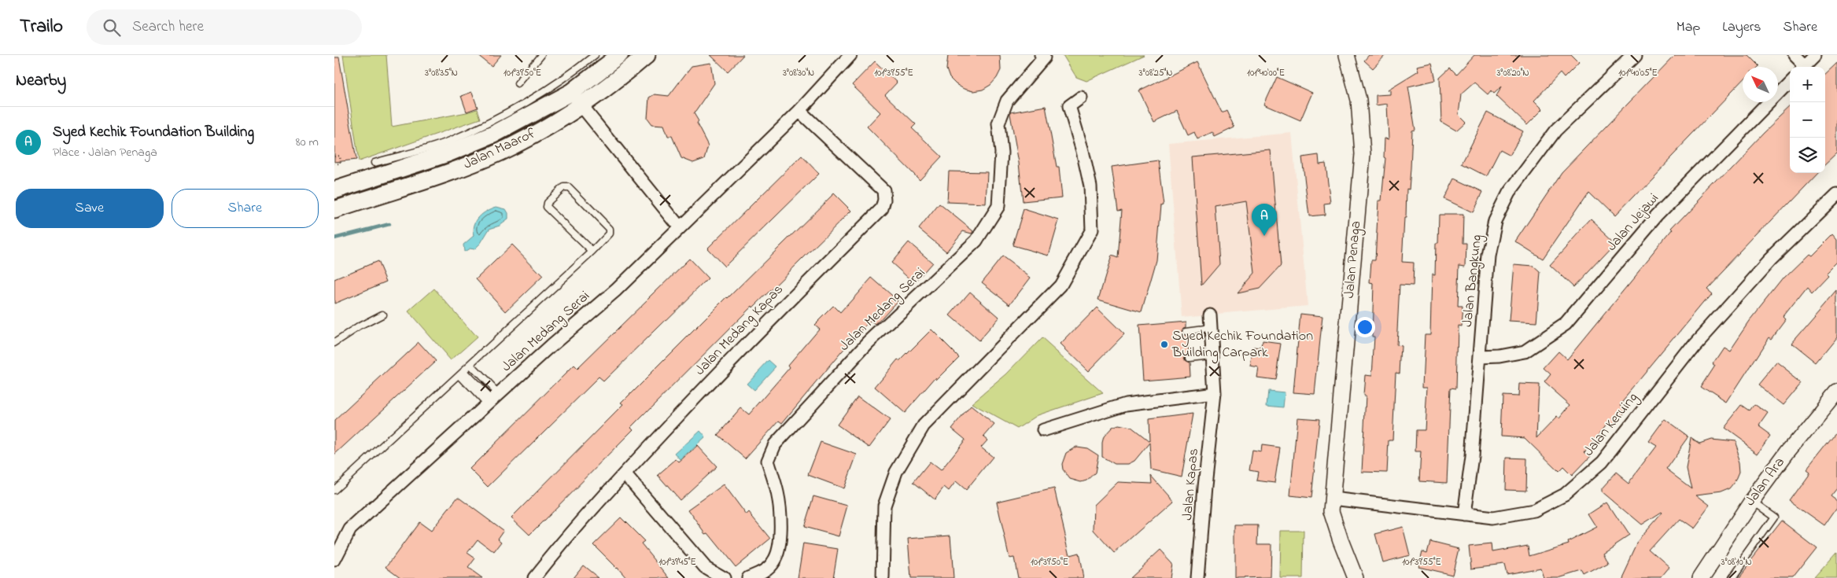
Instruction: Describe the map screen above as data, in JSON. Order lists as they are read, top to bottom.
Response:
{
  "streets": {
    "main road": ["Jalan Maarof"],
    "street": [
      "Jalan Jejawi",
      "Jalan Penaga",
      "Jalan Bangkung",
      "Jalan Medang Serai",
      "Jalan Medang Kapas",
      "Jalan Keruing",
      "Jalan Ara",
      "Jalan Kapas"
    ]
  },
  "crossings": [
    ["Jalan Jejawi", "Jalan Bangkung"],
    ["Jalan Penaga", "Jalan Keruing"],
    ["Jalan Bangkung", "Jalan Keruing"],
    ["Jalan Medang Serai", "Jalan Medang Kapas"]
  ],
  "places": ["Syed Kechik Foundation Building Carpark"],
  "north": "top left",
  "page": {
    "header": "Trailo",
    "search": "Search here",
    "nav": ["Map", "Layers", "Share"],
    "heading": "Nearby",
    "map_buttons": ["+", "−"],
    "list": [
      {
        "mark": "A",
        "name": "Syed Kechik Foundation Building",
        "note": "Place · Jalan Penaga",
        "value": "80 m"
      }
    ],
    "buttons": ["Save", "Share"],
    "pins": "A"
  },
  "coordinates": [
    "101°39'50\"E",
    "101°39'55\"E",
    "101°40'00\"E",
    "101°40'05\"E",
    "3°08'35\"N",
    "3°08'30\"N",
    "3°08'25\"N",
    "3°08'20\"N",
    "3°08'10\"N",
    "101°39'45\"E"
  ]
}
